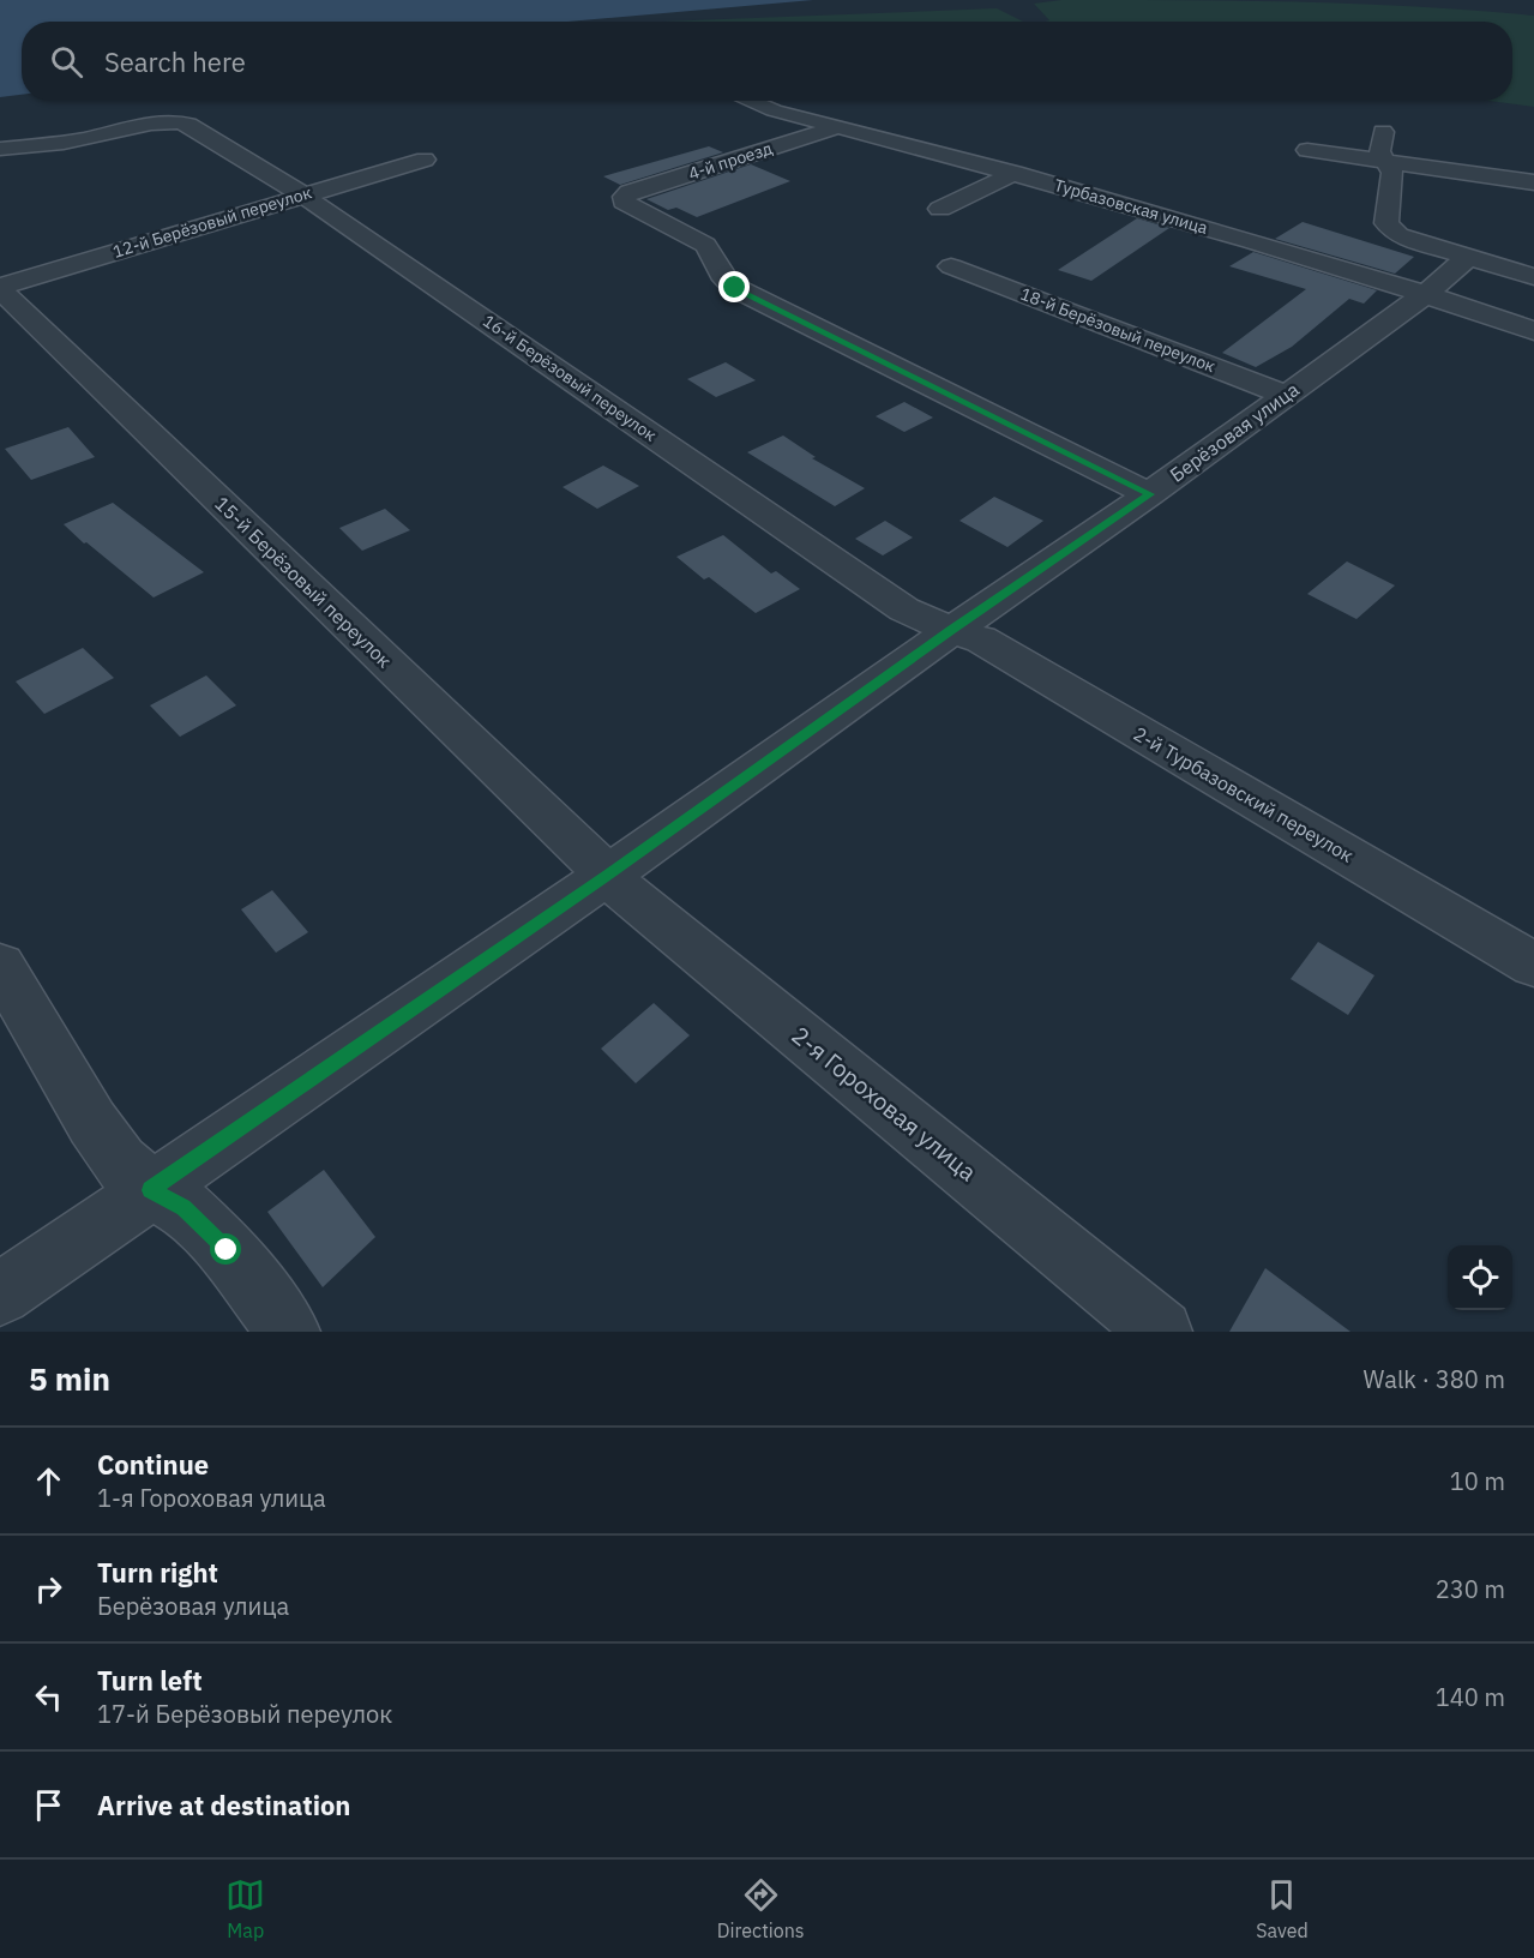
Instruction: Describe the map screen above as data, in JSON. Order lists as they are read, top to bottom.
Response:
{
  "streets": {
    "street": [
      "4-й проезд",
      "Турбазовская улица",
      "12-й Берёзовый переулок",
      "18-й Берёзовый переулок",
      "16-й Берёзовый переулок",
      "Берёзовая улица",
      "15-й Берёзовый переулок",
      "2-й Турбазовский переулок",
      "2-я Гороховая улица"
    ]
  },
  "crossings": [
    ["4-й проезд", "Турбазовская улица"],
    ["4-й проезд", "Берёзовая улица"],
    ["Турбазовская улица", "Берёзовая улица"],
    ["12-й Берёзовый переулок", "16-й Берёзовый переулок"],
    ["12-й Берёзовый переулок", "15-й Берёзовый переулок"],
    ["18-й Берёзовый переулок", "Берёзовая улица"],
    ["16-й Берёзовый переулок", "Берёзовая улица"],
    ["16-й Берёзовый переулок", "2-й Турбазовский переулок"],
    ["Берёзовая улица", "15-й Берёзовый переулок"],
    ["Берёзовая улица", "2-й Турбазовский переулок"],
    ["Берёзовая улица", "2-я Гороховая улица"],
    ["15-й Берёзовый переулок", "2-я Гороховая улица"]
  ],
  "page": {
    "search": "Search here",
    "heading": ["5 min", "Walk · 380 m"],
    "list": [
      ["Continue", "1-я Гороховая улица", "10 m"],
      ["Turn right", "Берёзовая улица", "230 m"],
      ["Turn left", "17-й Берёзовый переулок", "140 m"],
      "Arrive at destination"
    ],
    "nav": ["Map", "Directions", "Saved"]
  }
}
